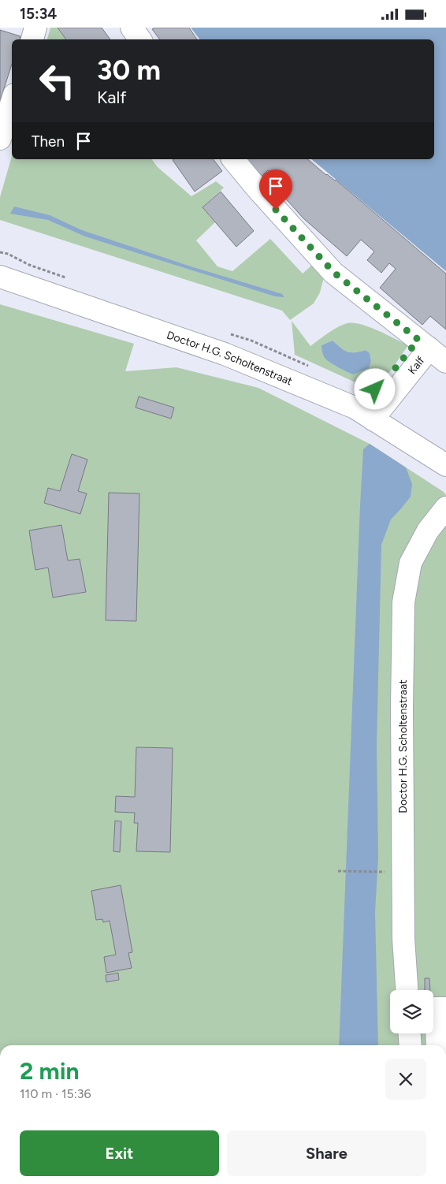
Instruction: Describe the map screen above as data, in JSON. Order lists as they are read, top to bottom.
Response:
{
  "streets": {
    "street": ["Doctor H.G. Scholtenstraat", "Kalf"]
  },
  "crossings": [
    ["Doctor H.G. Scholtenstraat", "Kalf"]
  ],
  "page": {
    "status": "15:34",
    "turn": ["30 m", "Kalf"],
    "then": "Then",
    "heading": ["2 min", "110 m · 15:36"],
    "buttons": ["Exit", "Share"]
  }
}
